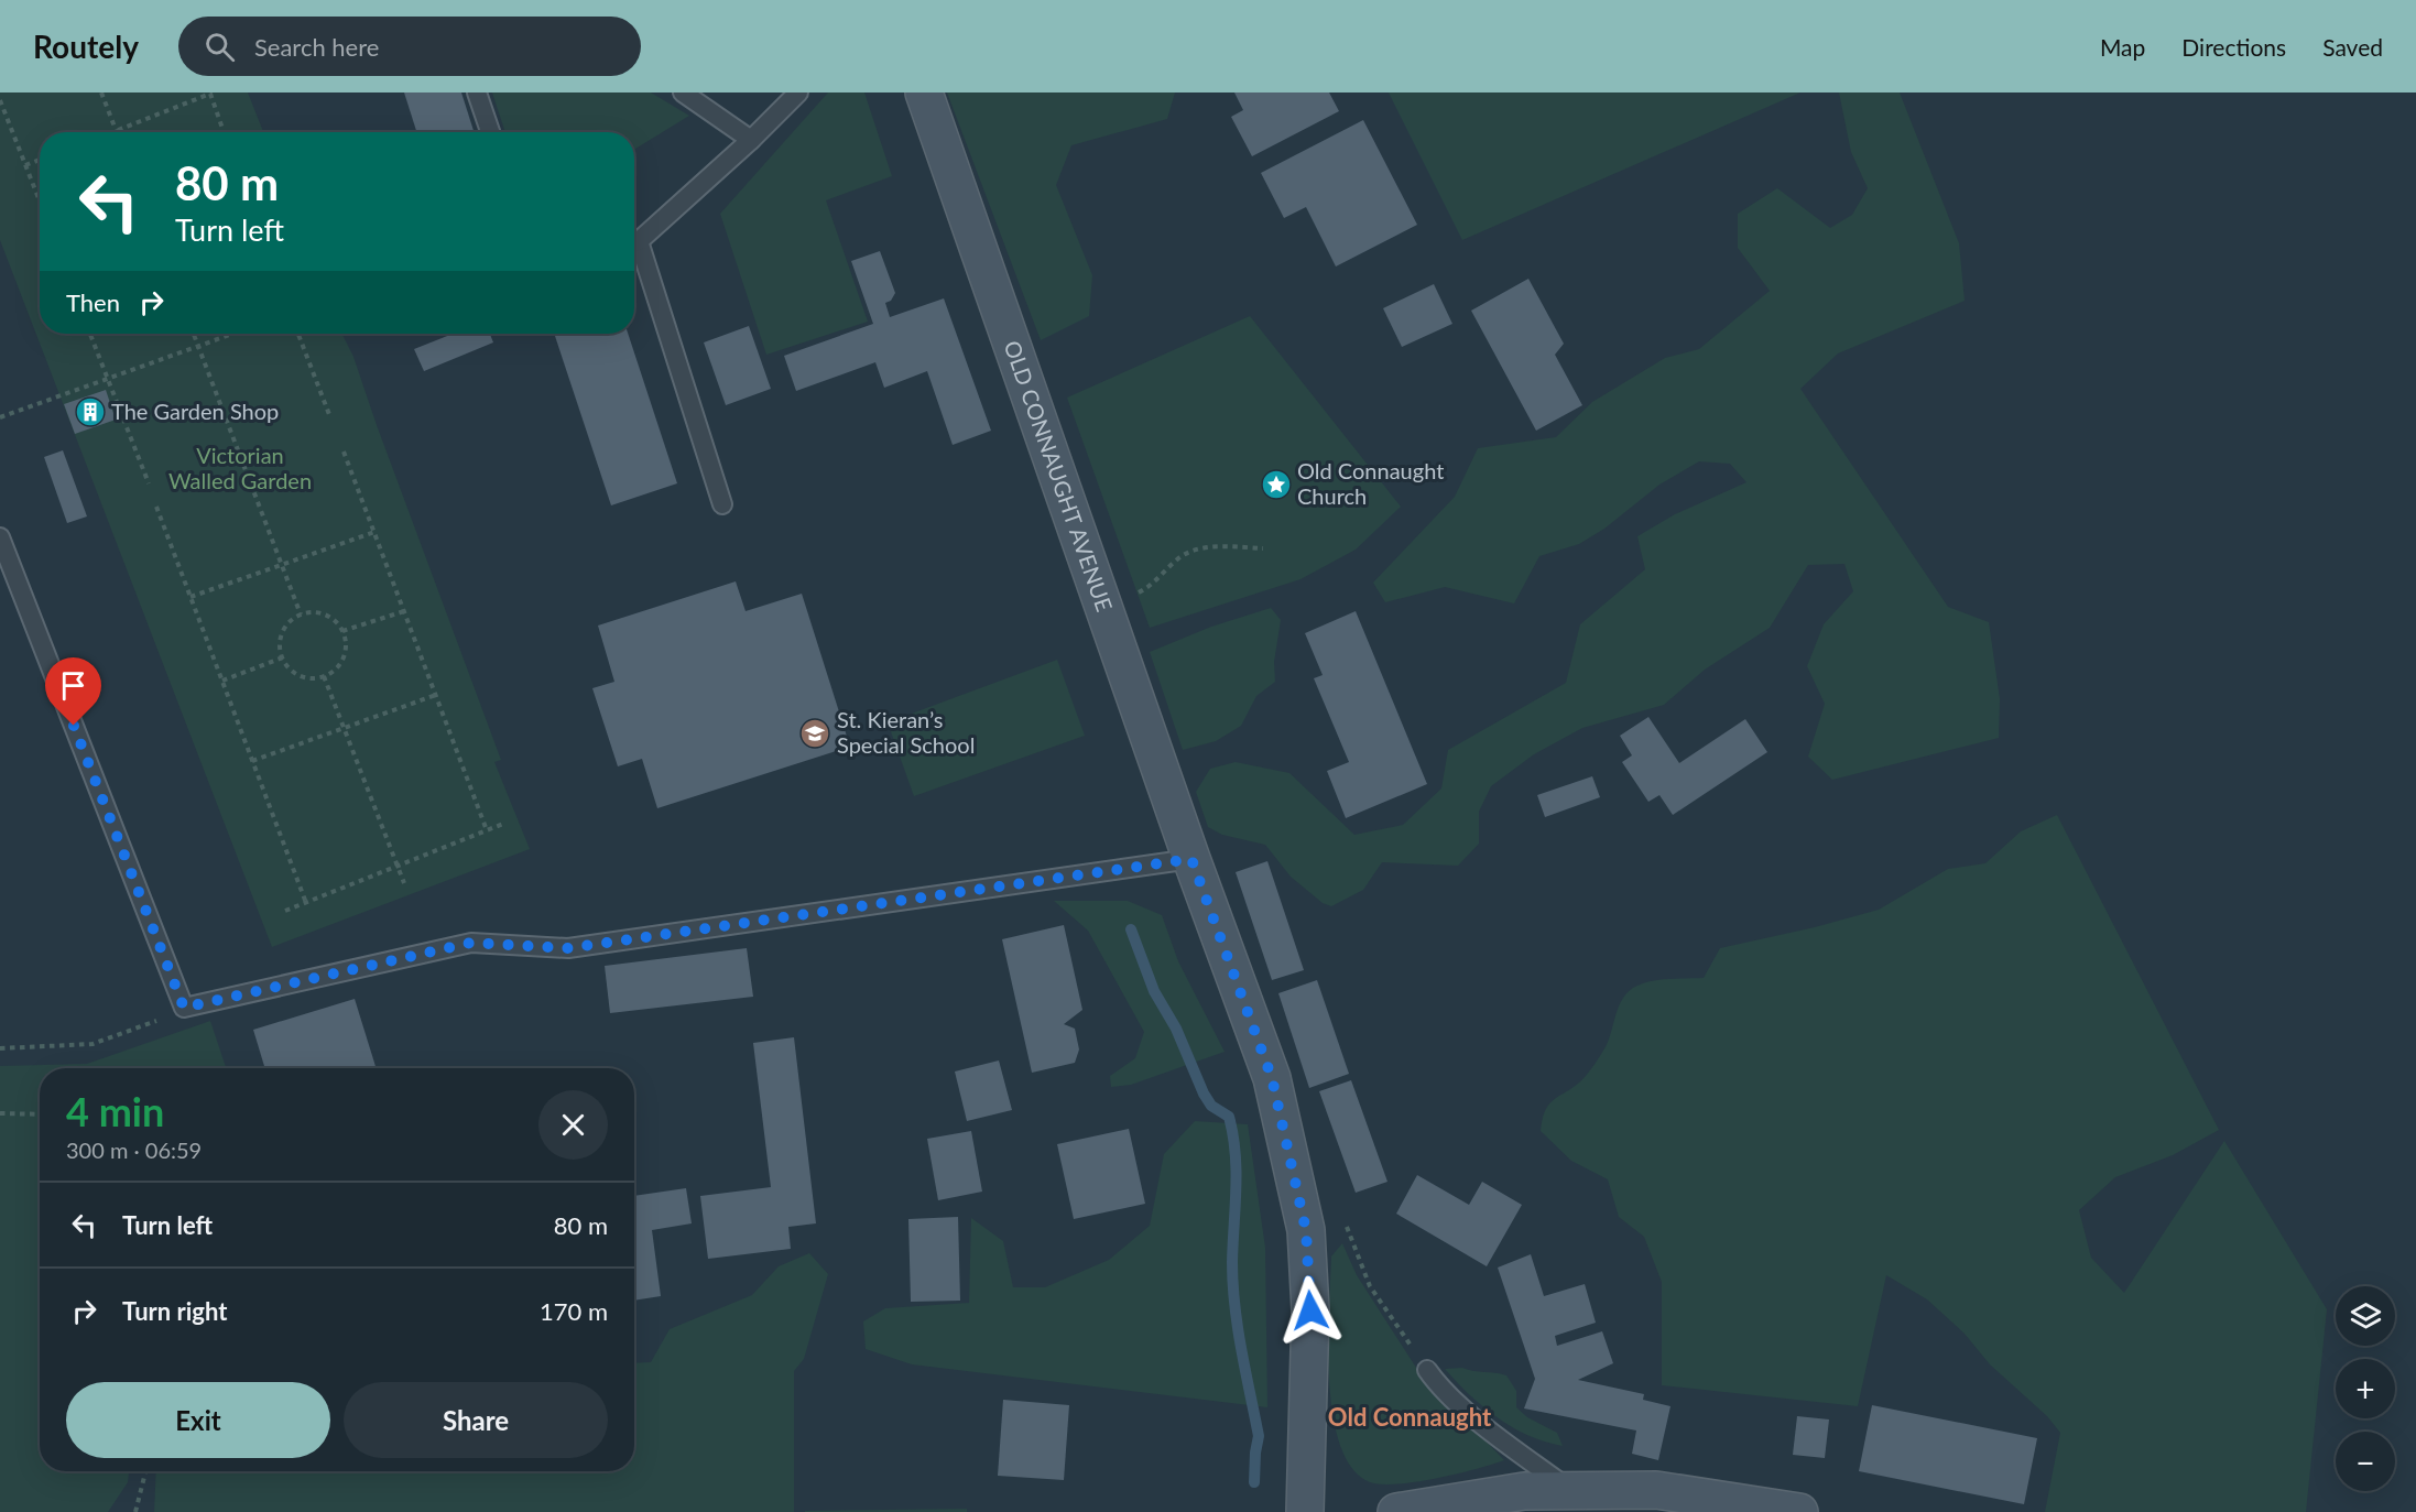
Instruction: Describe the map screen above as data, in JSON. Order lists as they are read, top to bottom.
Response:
{
  "streets": {
    "street": ["OLD CONNAUGHT AVENUE"]
  },
  "districts": ["Old Connaught"],
  "parks": ["Victorian Walled Garden"],
  "places": {
    "building": ["The Garden Shop"],
    "place": ["Old Connaught Church"],
    "school or university": ["St. Kieran’s Special School"]
  },
  "page": {
    "header": "Routely",
    "search": "Search here",
    "nav": ["Map", "Directions", "Saved"],
    "turn": ["80 m", "Turn left"],
    "then": "Then",
    "heading": ["4 min", "300 m · 06:59"],
    "list": [
      {
        "name": "Turn left",
        "value": "80 m"
      },
      {
        "name": "Turn right",
        "value": "170 m"
      }
    ],
    "map_buttons": ["+", "−"],
    "buttons": ["Exit", "Share"]
  }
}
